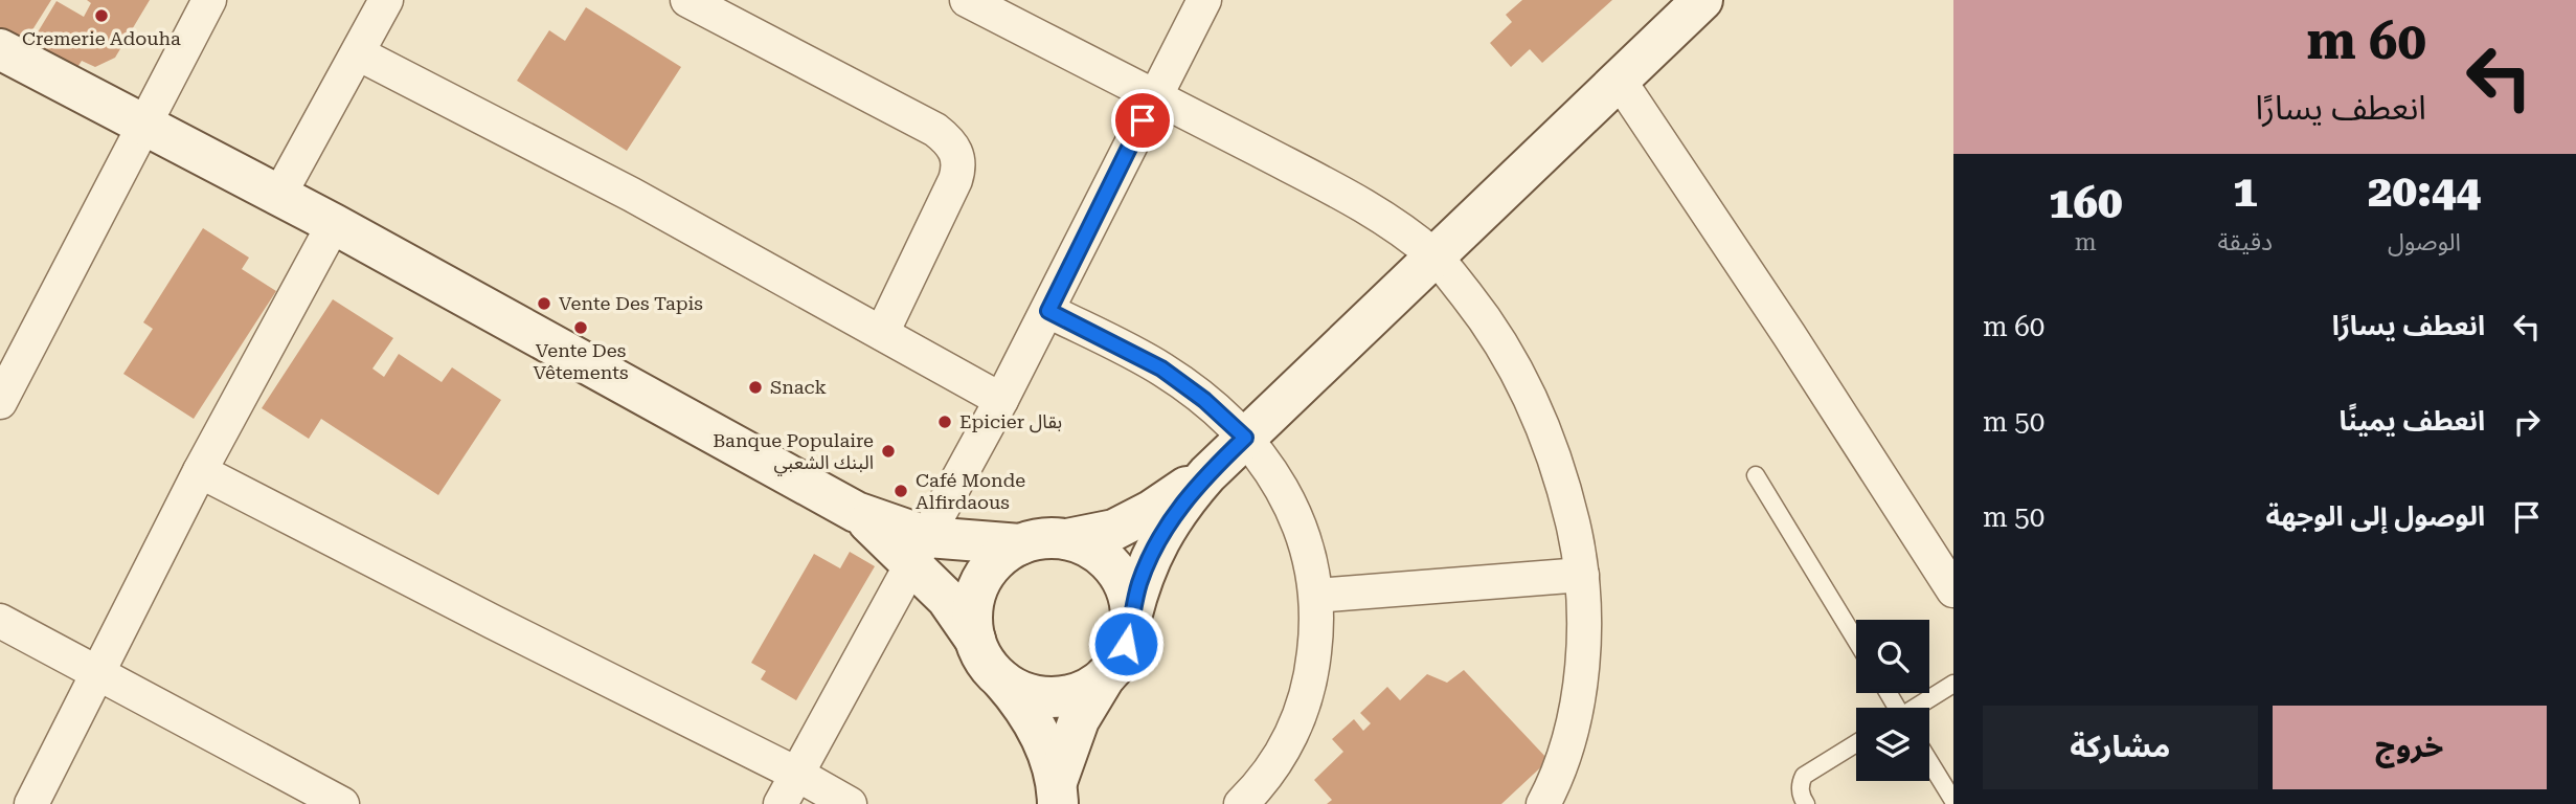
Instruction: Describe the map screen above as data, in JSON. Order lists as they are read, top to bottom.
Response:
{
  "places": [
    "Cremerie Adouha",
    "Vente Des Tapis",
    "Vente Des Vêtements",
    "Snack",
    "Epicier بقال",
    "Banque Populaire البنك الشعبي",
    "Café Monde Alfirdaous"
  ],
  "page": {
    "turn": ["60 m", "انعطف يسارًا"],
    "eta": [
      "20:44",
      "الوصول",
      "1",
      "دقيقة",
      "160",
      "m"
    ],
    "list": [
      {
        "name": "انعطف يسارًا",
        "value": "60 m"
      },
      {
        "name": "انعطف يمينًا",
        "value": "50 m"
      },
      {
        "name": "الوصول إلى الوجهة",
        "value": "50 m"
      }
    ],
    "buttons": ["خروج", "مشاركة"]
  }
}
